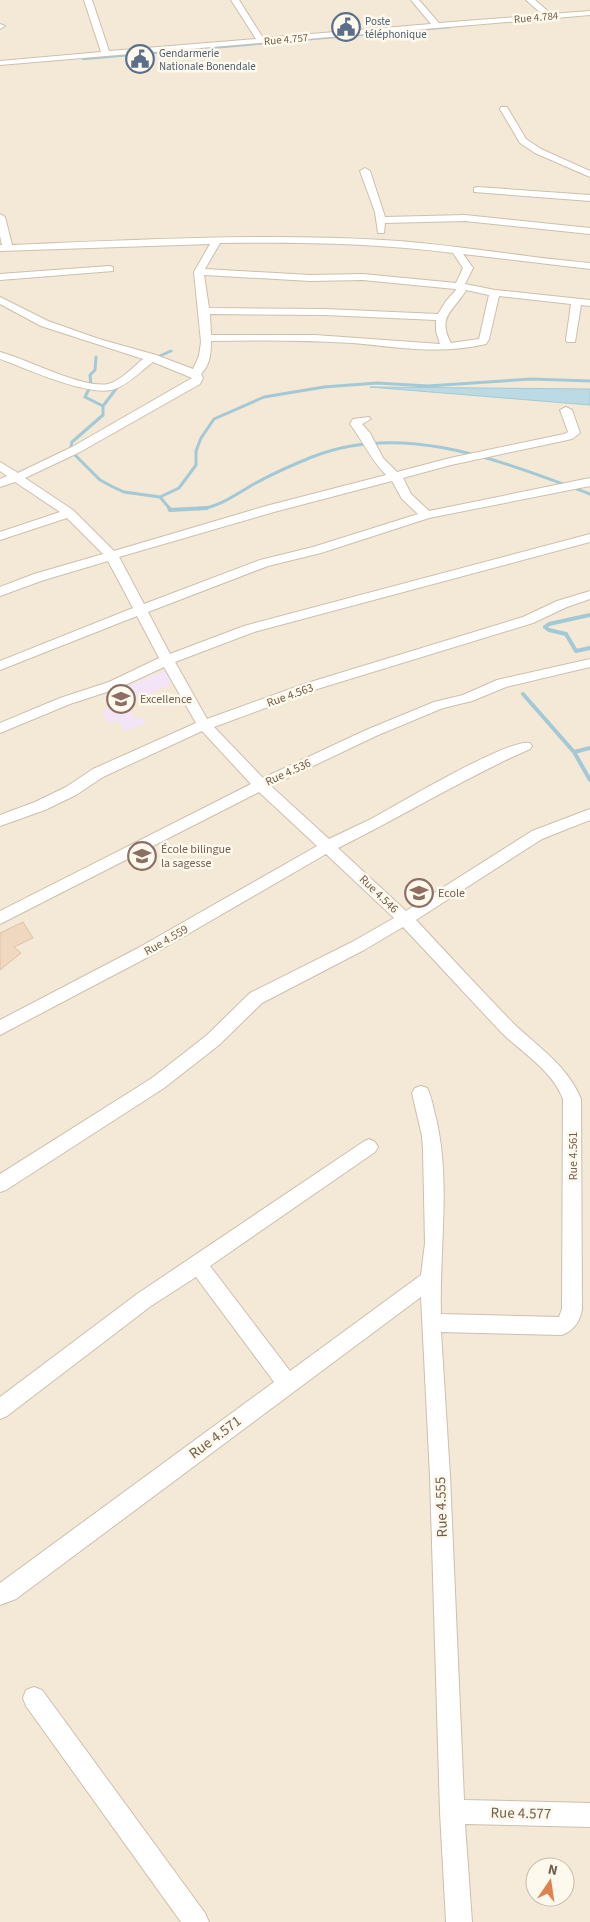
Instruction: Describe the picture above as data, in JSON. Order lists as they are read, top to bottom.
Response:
{
  "streets": {
    "street": [
      "Rue 4.784",
      "Rue 4.757",
      "Rue 4.563",
      "Rue 4.536",
      "Rue 4.546",
      "Rue 4.559",
      "Rue 4.561",
      "Rue 4.571",
      "Rue 4.555",
      "Rue 4.577"
    ]
  },
  "crossings": [
    ["Rue 4.784", "Rue 4.757"],
    ["Rue 4.563", "Rue 4.546"],
    ["Rue 4.536", "Rue 4.546"],
    ["Rue 4.546", "Rue 4.559"],
    ["Rue 4.546", "Rue 4.561"],
    ["Rue 4.561", "Rue 4.555"],
    ["Rue 4.571", "Rue 4.555"],
    ["Rue 4.555", "Rue 4.577"]
  ],
  "places": {
    "public building": ["Poste téléphonique", "Gendarmerie Nationale Bonendale"],
    "school or university": ["Excellence", "École bilingue la sagesse", "Ecole"]
  },
  "north": "top"
}
